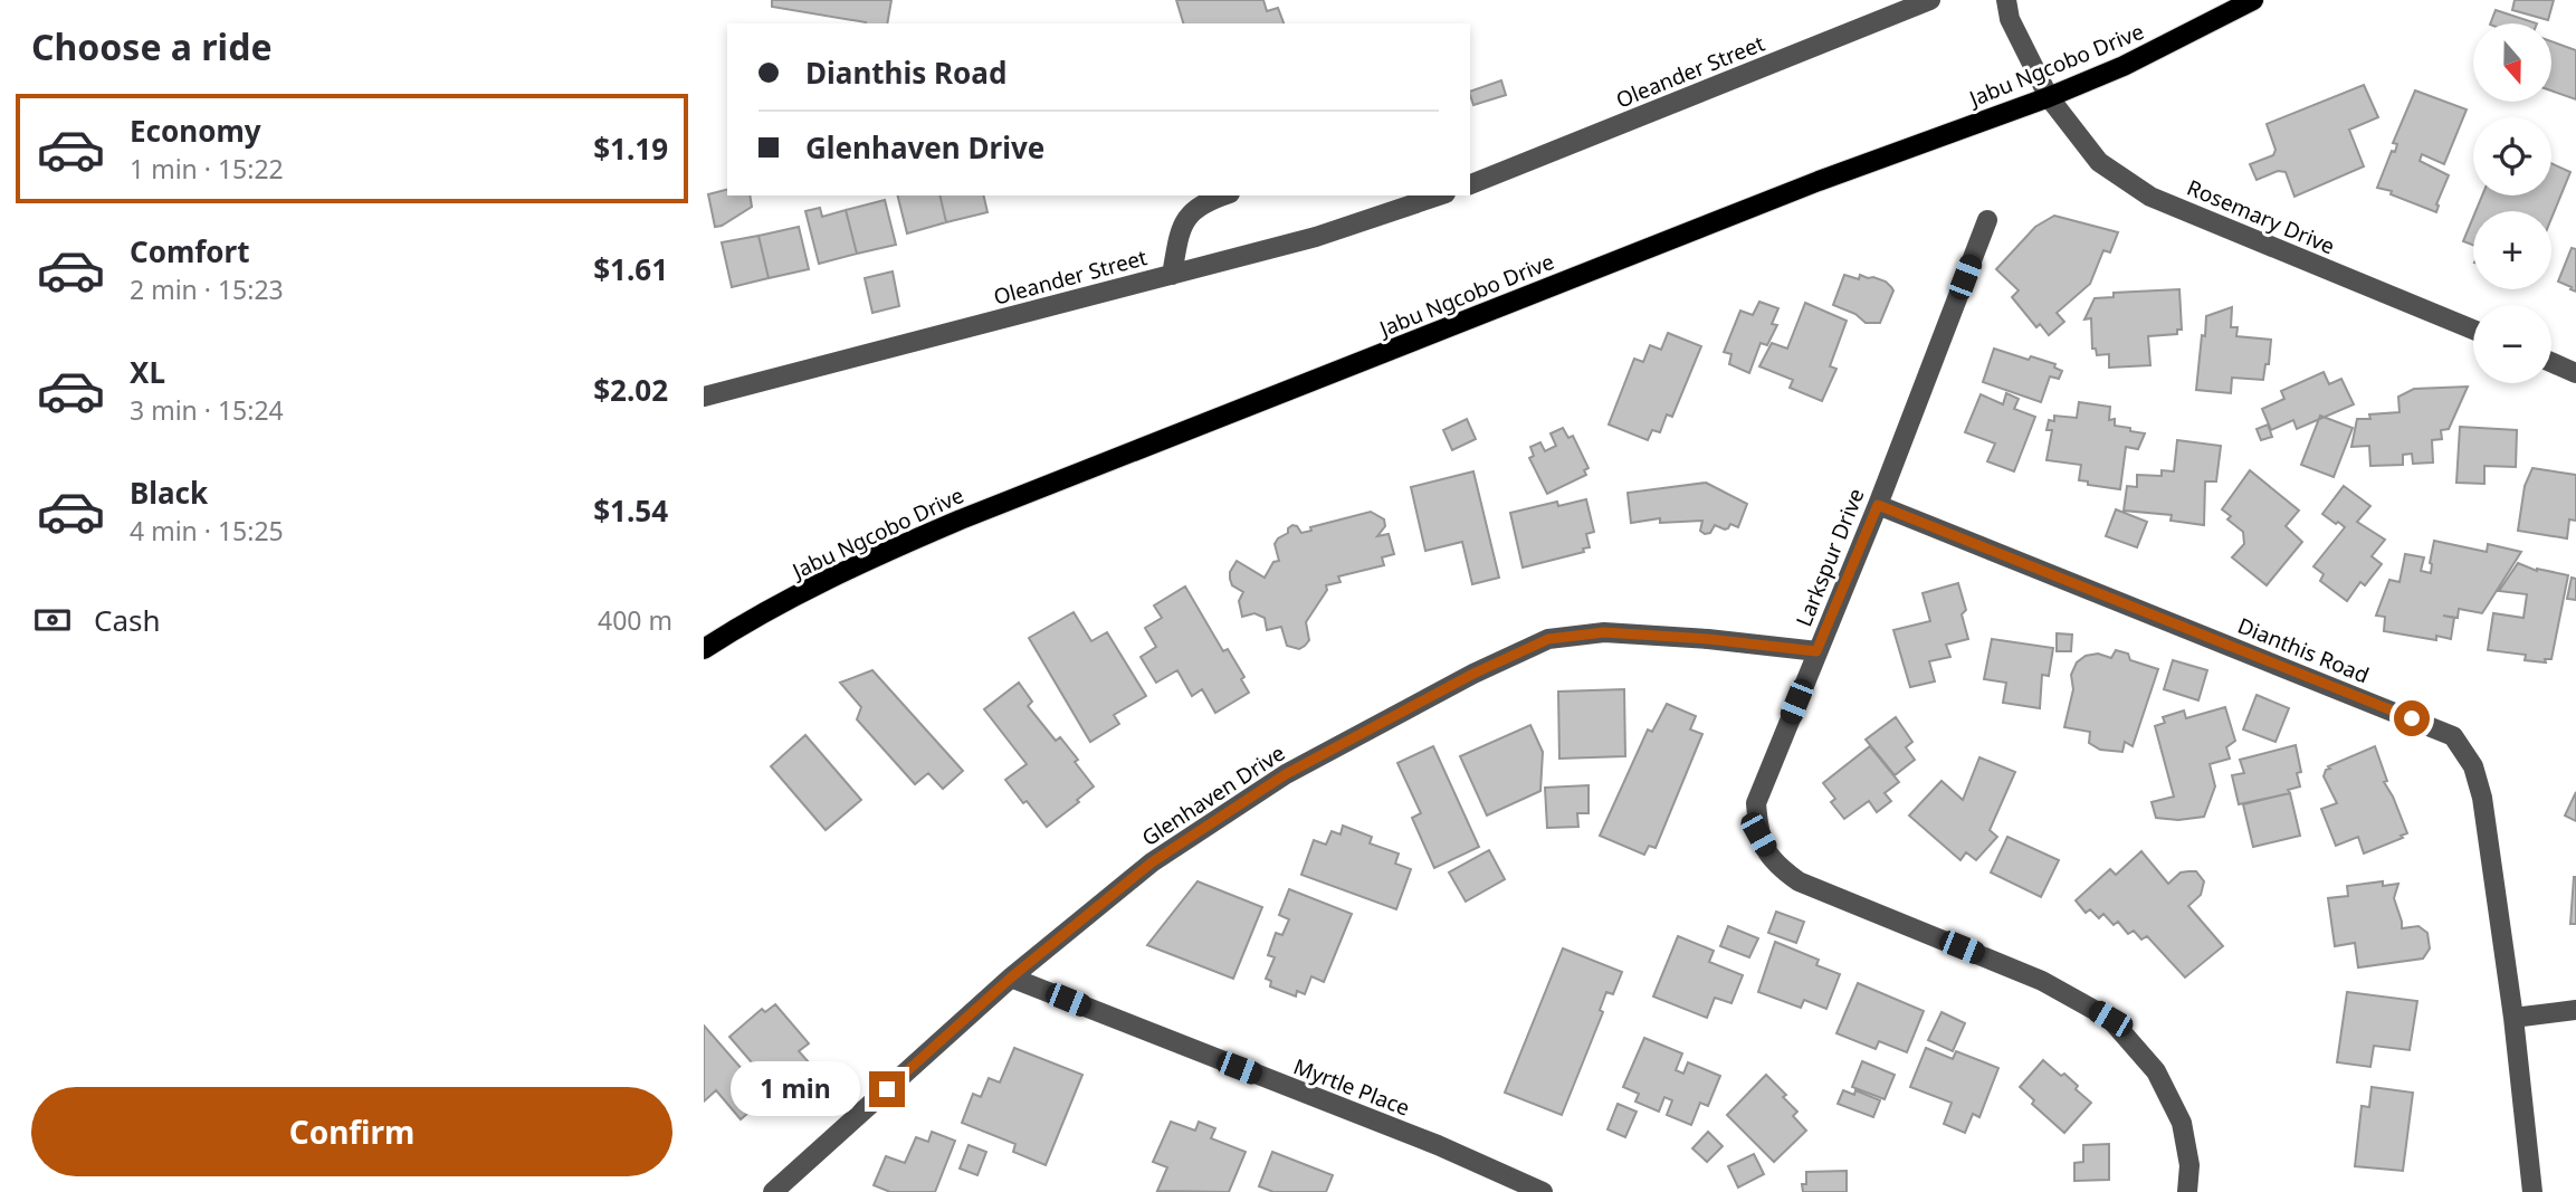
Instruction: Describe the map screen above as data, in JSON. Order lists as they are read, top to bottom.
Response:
{
  "streets": {
    "main road": ["Jabu Ngcobo Drive"],
    "street": [
      "Oleander Street",
      "Rosemary Drive",
      "Larkspur Drive",
      "Dianthis Road",
      "Glenhaven Drive",
      "Myrtle Place"
    ]
  },
  "crossings": [
    ["Jabu Ngcobo Drive", "Rosemary Drive"],
    ["Larkspur Drive", "Dianthis Road"],
    ["Larkspur Drive", "Glenhaven Drive"],
    ["Glenhaven Drive", "Myrtle Place"]
  ],
  "north": "bottom",
  "page": {
    "heading": "Choose a ride",
    "map_buttons": ["+", "−"],
    "banner": ["Dianthis Road", "Glenhaven Drive"],
    "list": [
      {
        "name": "Economy",
        "note": "1 min · 15:22",
        "value": "$1.19"
      },
      {
        "name": "Comfort",
        "note": "2 min · 15:23",
        "value": "$1.61"
      },
      {
        "name": "XL",
        "note": "3 min · 15:24",
        "value": "$2.02"
      },
      {
        "name": "Black",
        "note": "4 min · 15:25",
        "value": "$1.54"
      }
    ],
    "pay": ["Cash", "400 m"],
    "bubble": "1 min",
    "buttons": "Confirm"
  }
}
